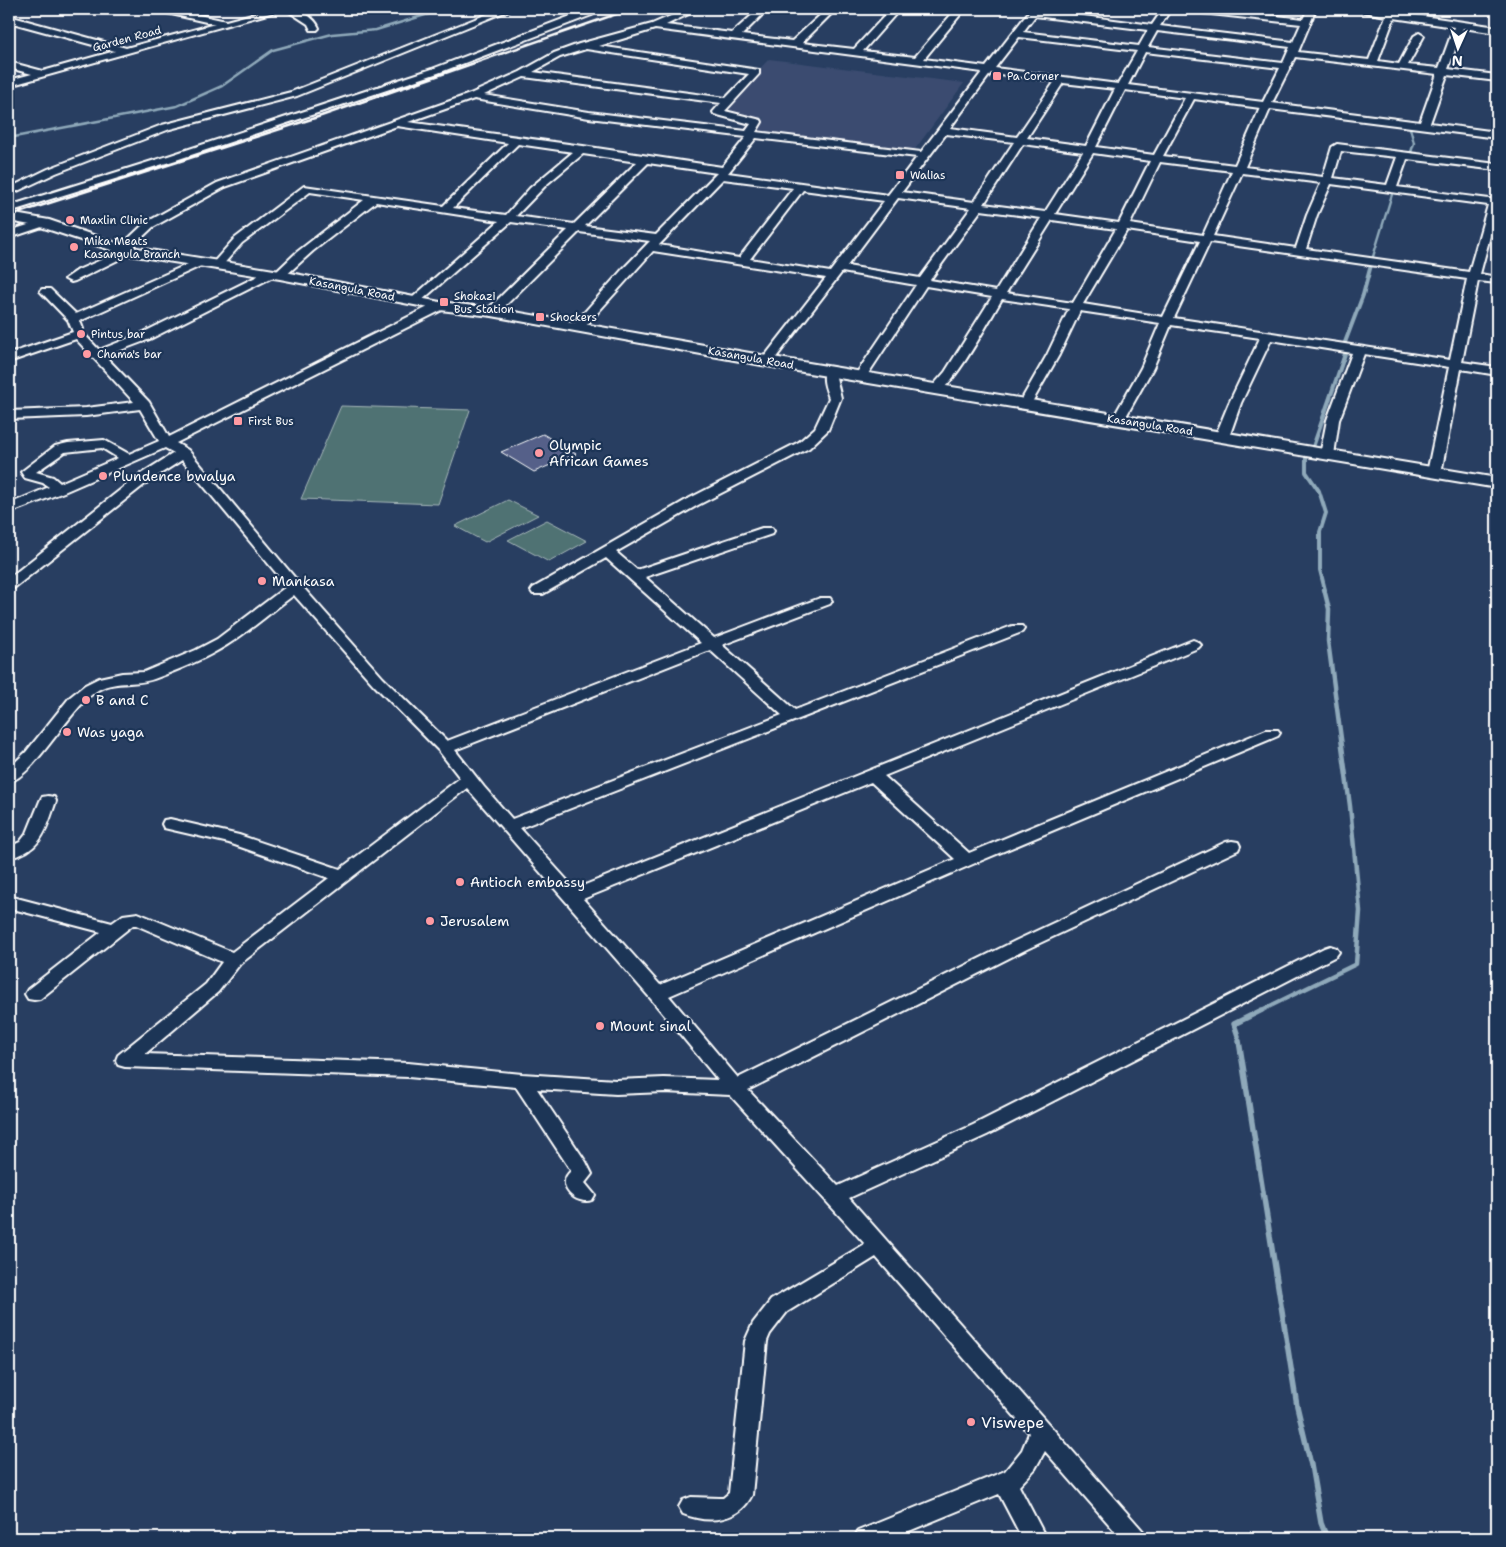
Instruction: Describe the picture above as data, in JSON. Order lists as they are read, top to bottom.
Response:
{
  "streets": {
    "main road": ["Kasangula Road"],
    "street": ["Garden Road"]
  },
  "places": {
    "transit": [
      "Pa Corner",
      "Walias",
      "Shokazi Bus Station",
      "Shockers",
      "First Bus"
    ],
    "other": [
      "Maxlin Clinic",
      "Mika Meats Kasangula Branch",
      "Pintus bar",
      "Chama's bar",
      "Olympic African Games",
      "Plundence bwalya",
      "Mankasa",
      "B and C",
      "Was yaga",
      "Antioch embassy",
      "Jerusalem",
      "Mount sinal",
      "Viswepe"
    ]
  },
  "north": "bottom"
}
